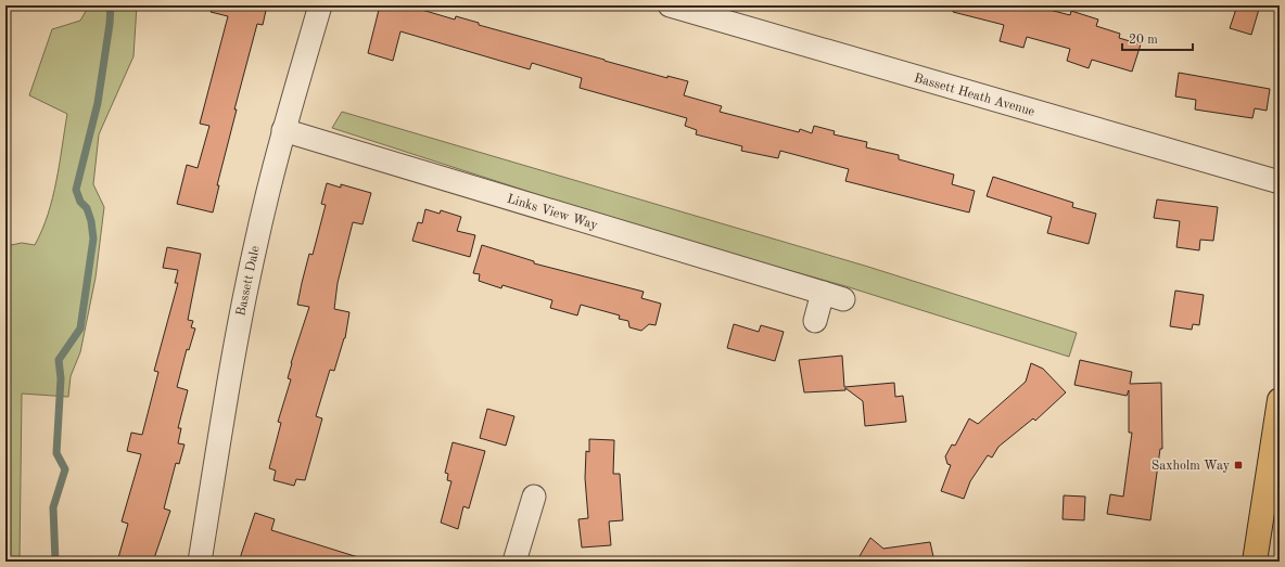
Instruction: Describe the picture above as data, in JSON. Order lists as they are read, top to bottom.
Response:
{
  "streets": {
    "street": ["Bassett Heath Avenue", "Links View Way", "Bassett Dale"]
  },
  "crossings": [
    ["Links View Way", "Bassett Dale"]
  ],
  "places": {
    "transit": ["Saxholm Way"]
  },
  "scale_bar": "20 m"
}
